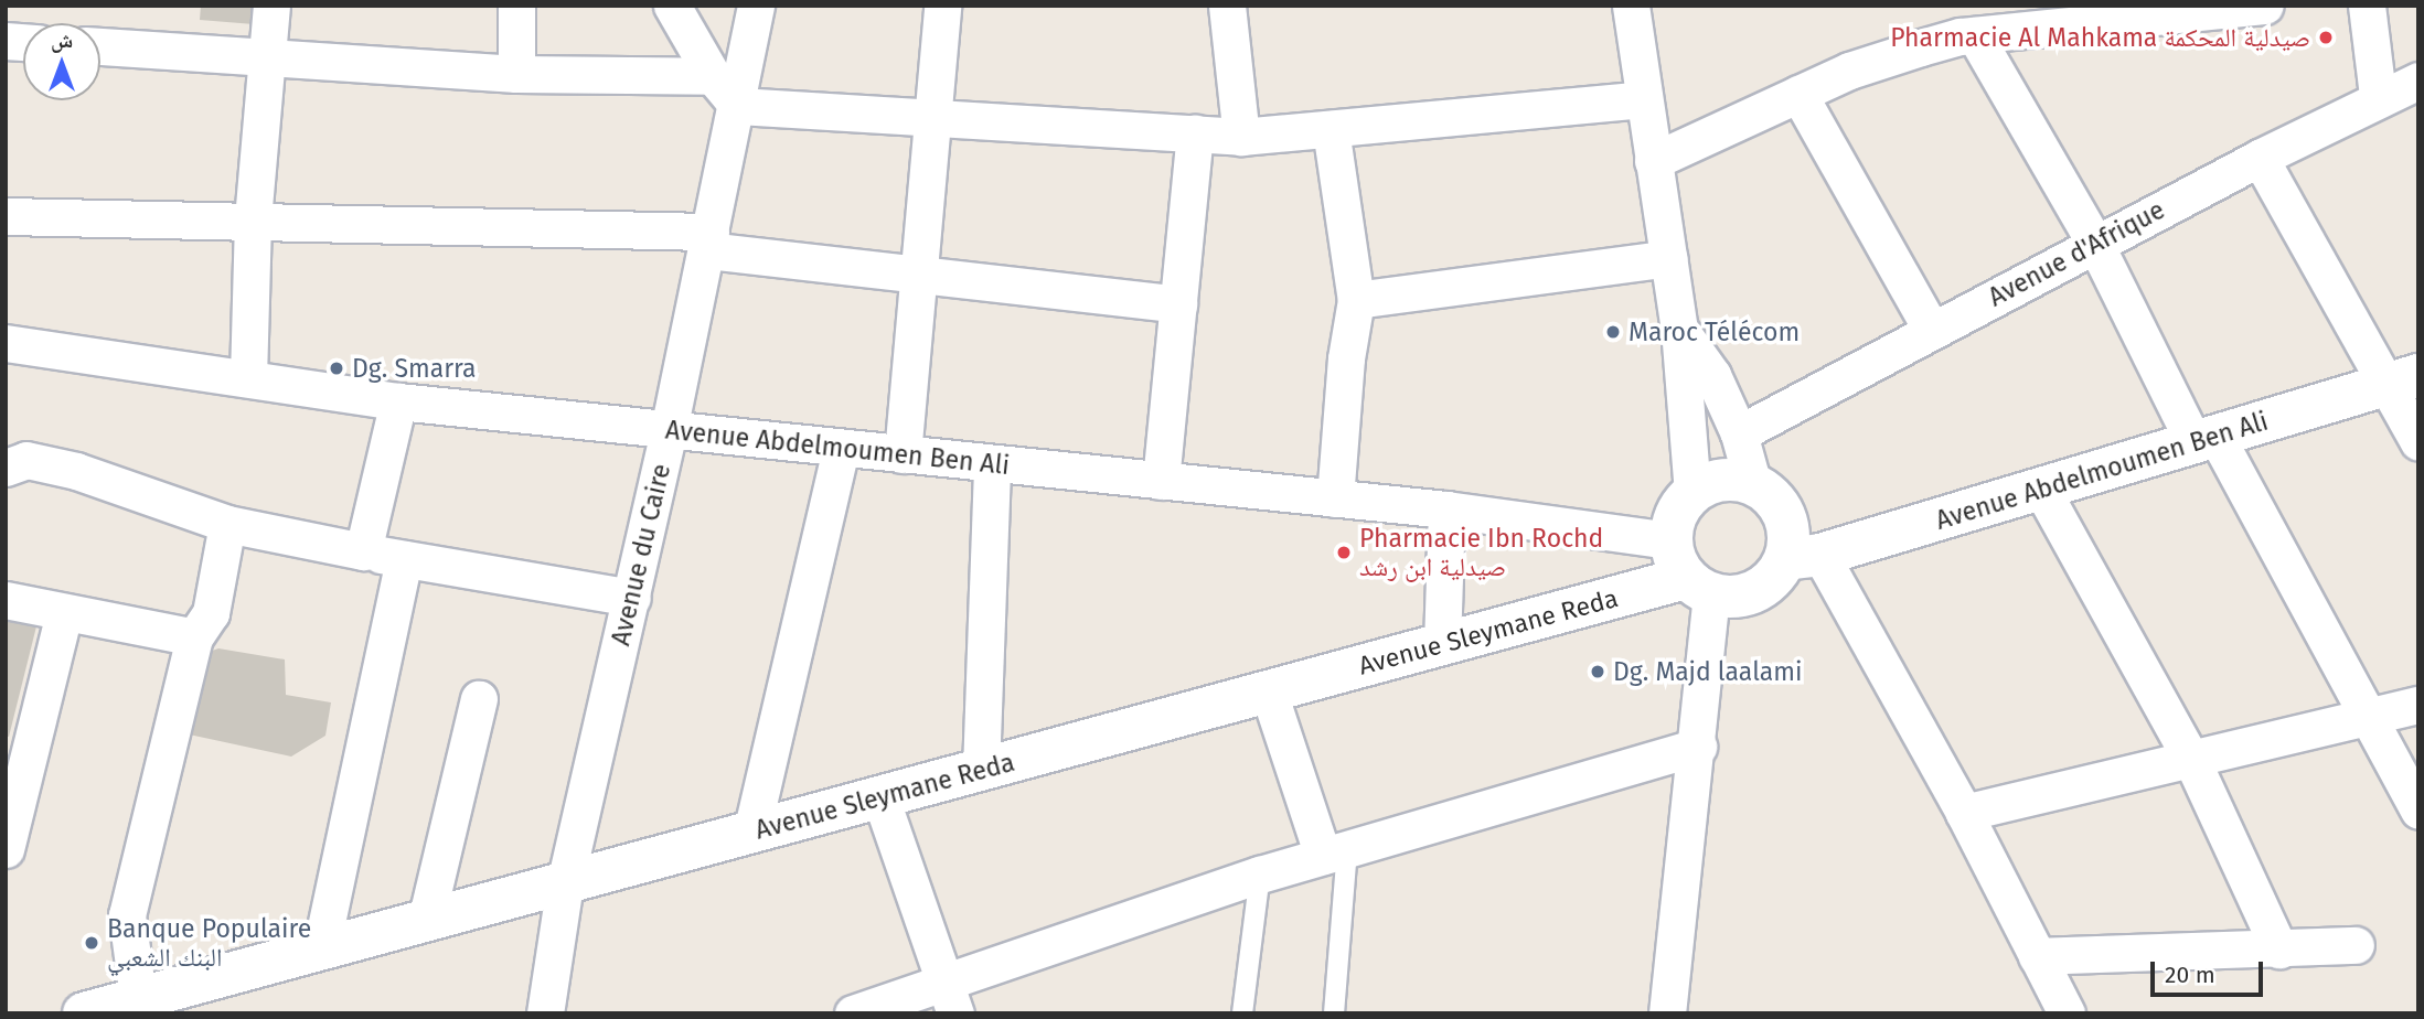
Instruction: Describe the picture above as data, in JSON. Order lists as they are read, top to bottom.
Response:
{
  "streets": {
    "street": [
      "Avenue d'Afrique",
      "Avenue Abdelmoumen Ben Ali",
      "Avenue du Caire",
      "Avenue Sleymane Reda"
    ]
  },
  "crossings": [
    ["Avenue Abdelmoumen Ben Ali", "Avenue du Caire"],
    ["Avenue Abdelmoumen Ben Ali", "Avenue Sleymane Reda"],
    ["Avenue du Caire", "Avenue Sleymane Reda"]
  ],
  "places": [
    "Pharmacie Al Mahkama صيدلية المحكمة",
    "Maroc Télécom",
    "Dg. Smarra",
    "Pharmacie Ibn Rochd صيدلية ابن رشد",
    "Dg. Majd laalami",
    "Banque Populaire البنك الشعبي"
  ],
  "scale_bar": "20 m",
  "north": "top"
}
